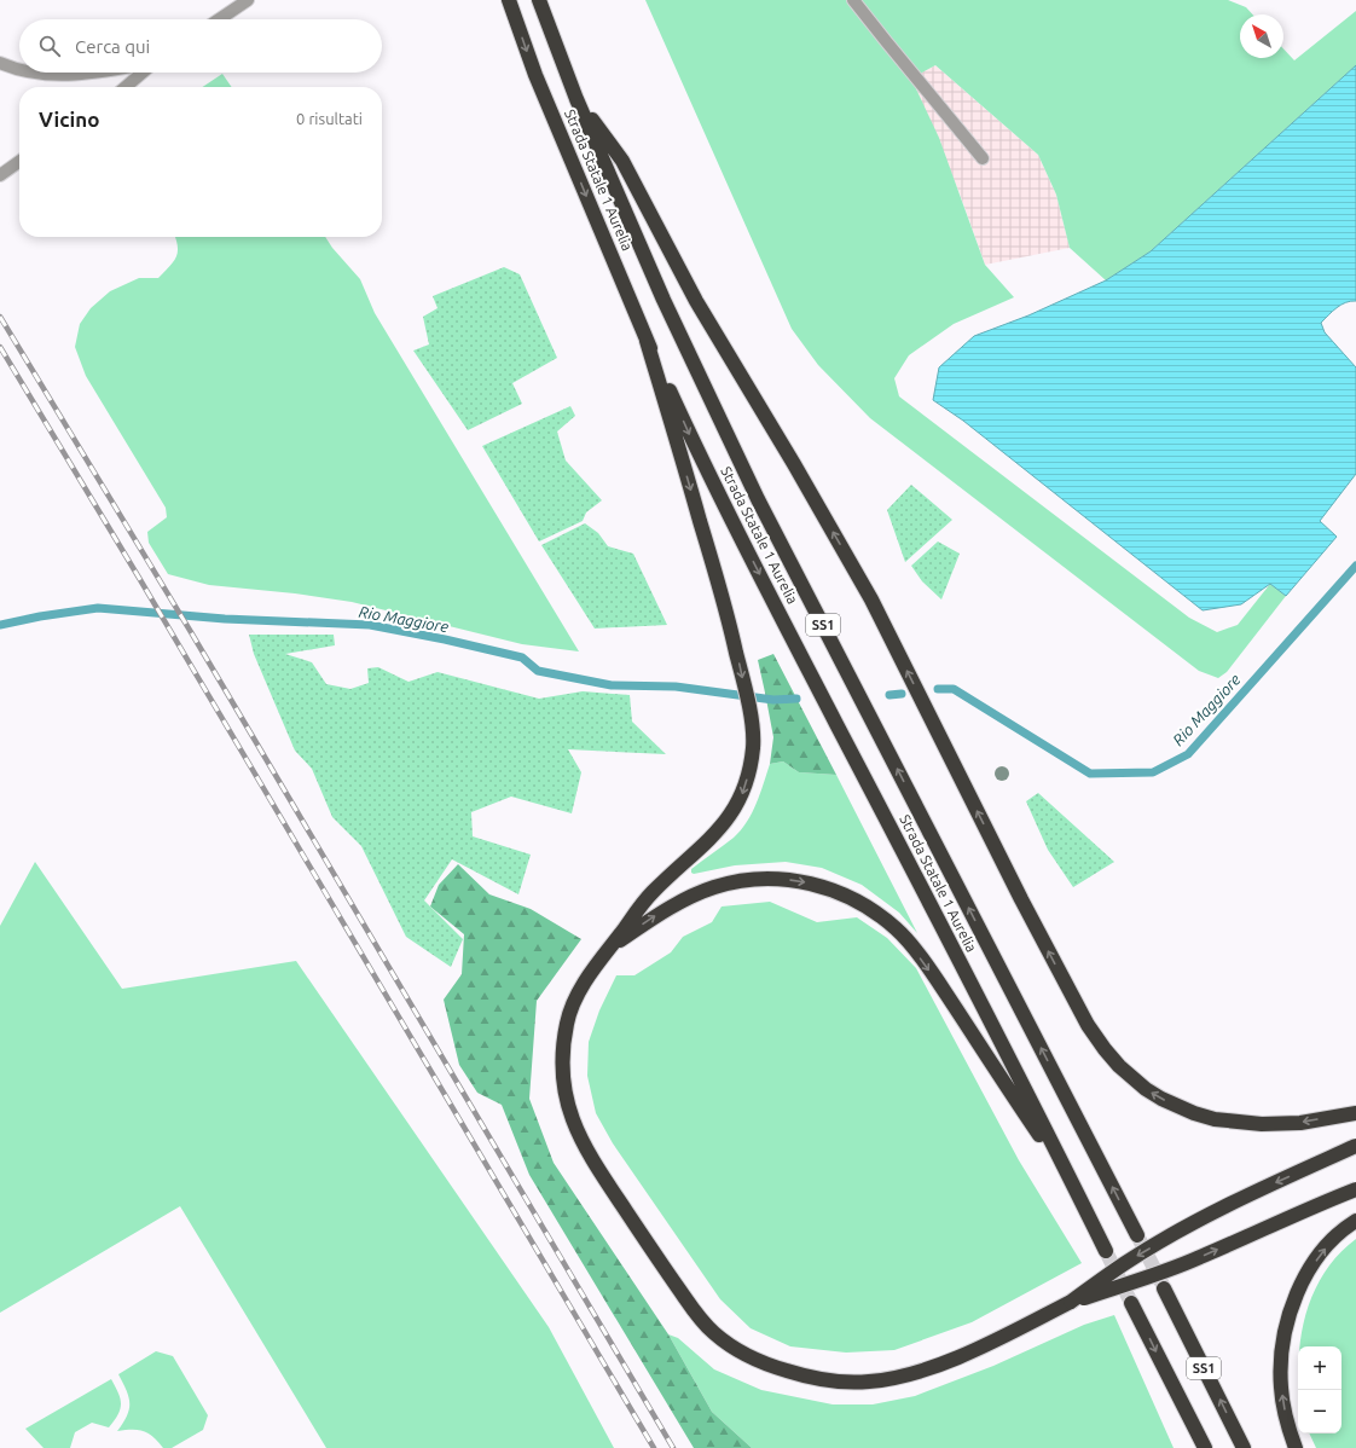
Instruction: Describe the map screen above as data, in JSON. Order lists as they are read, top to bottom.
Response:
{
  "streets": {
    "highway": ["Strada Statale 1 Aurelia", "SS1"]
  },
  "water": ["Rio Maggiore"],
  "north": "top left",
  "page": {
    "search": "Cerca qui",
    "heading": ["Vicino", "0 risultati"],
    "map_buttons": ["+", "−"]
  }
}
